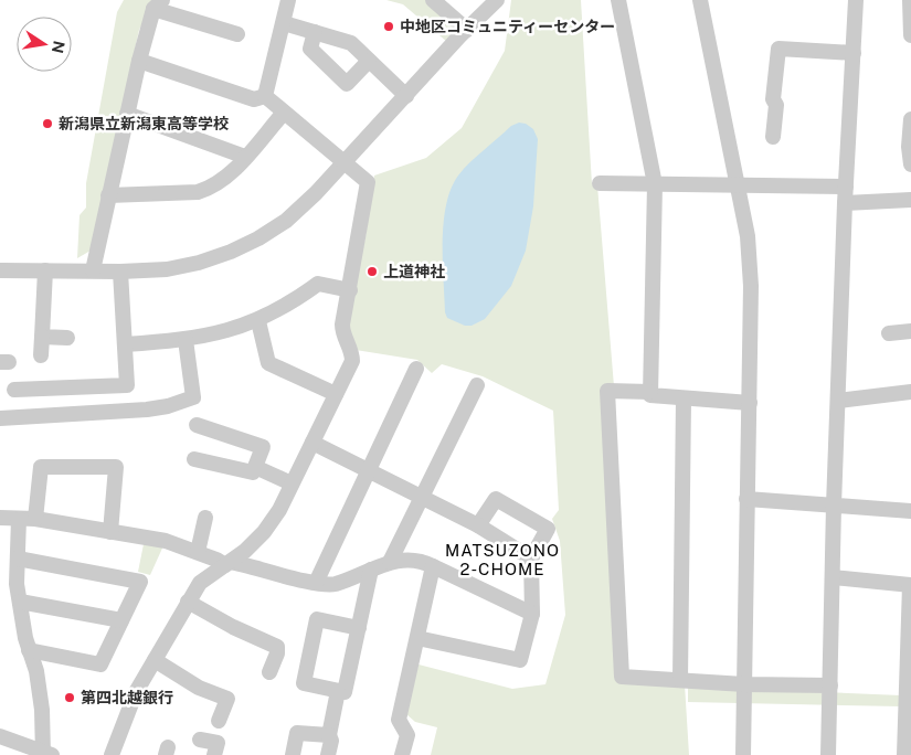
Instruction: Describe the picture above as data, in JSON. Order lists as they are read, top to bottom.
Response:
{
  "districts": ["MATSUZONO 2-CHOME"],
  "places": [
    "中地区コミュニティーセンター",
    "新潟県立新潟東高等学校",
    "上道神社",
    "第四北越銀行"
  ],
  "north": "right"
}
